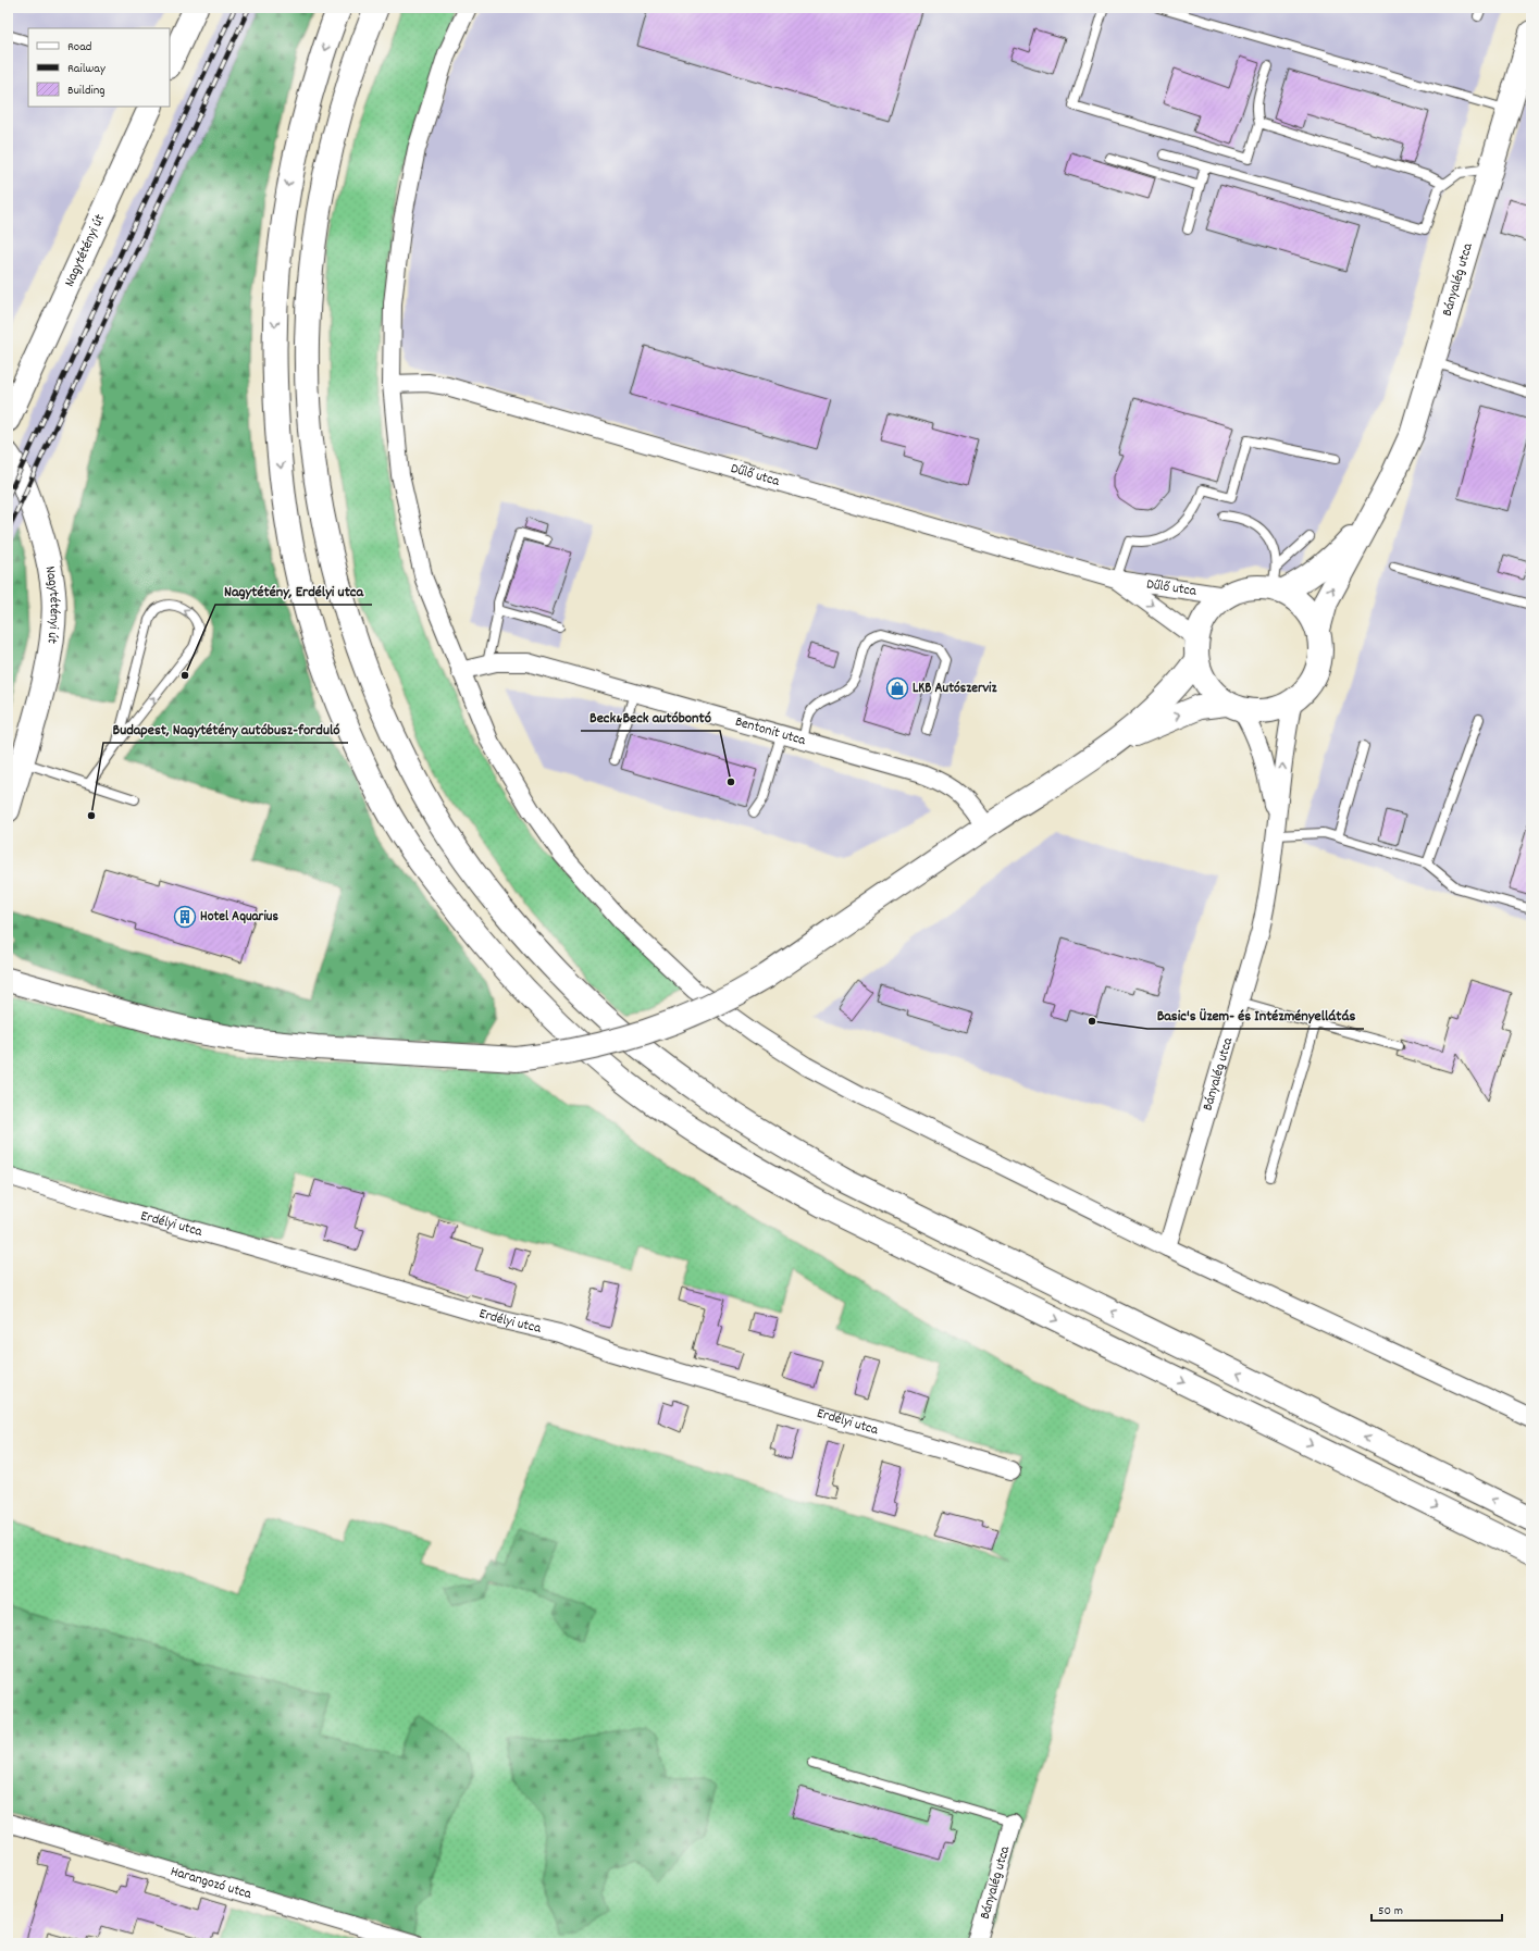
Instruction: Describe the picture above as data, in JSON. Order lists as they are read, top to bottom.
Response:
{
  "streets": {
    "main road": ["Nagytétényi út", "Bányalég utca"],
    "street": [
      "Dűlő utca",
      "Bentonit utca",
      "Erdélyi utca",
      "Harangozó utca"
    ]
  },
  "crossings": [
    ["Bányalég utca", "Dűlő utca"]
  ],
  "places": {
    "other": [
      "Nagytétény, Erdélyi utca",
      "Beck&Beck autóbontó",
      "Budapest, Nagytétény autóbusz-forduló",
      "Basic's Üzem- és Intézményellátás"
    ],
    "shop": ["LKB Autószerviz"],
    "building": ["Hotel Aquarius"]
  },
  "legend": ["Road", "Railway", "Building"],
  "scale_bar": "50 m"
}
